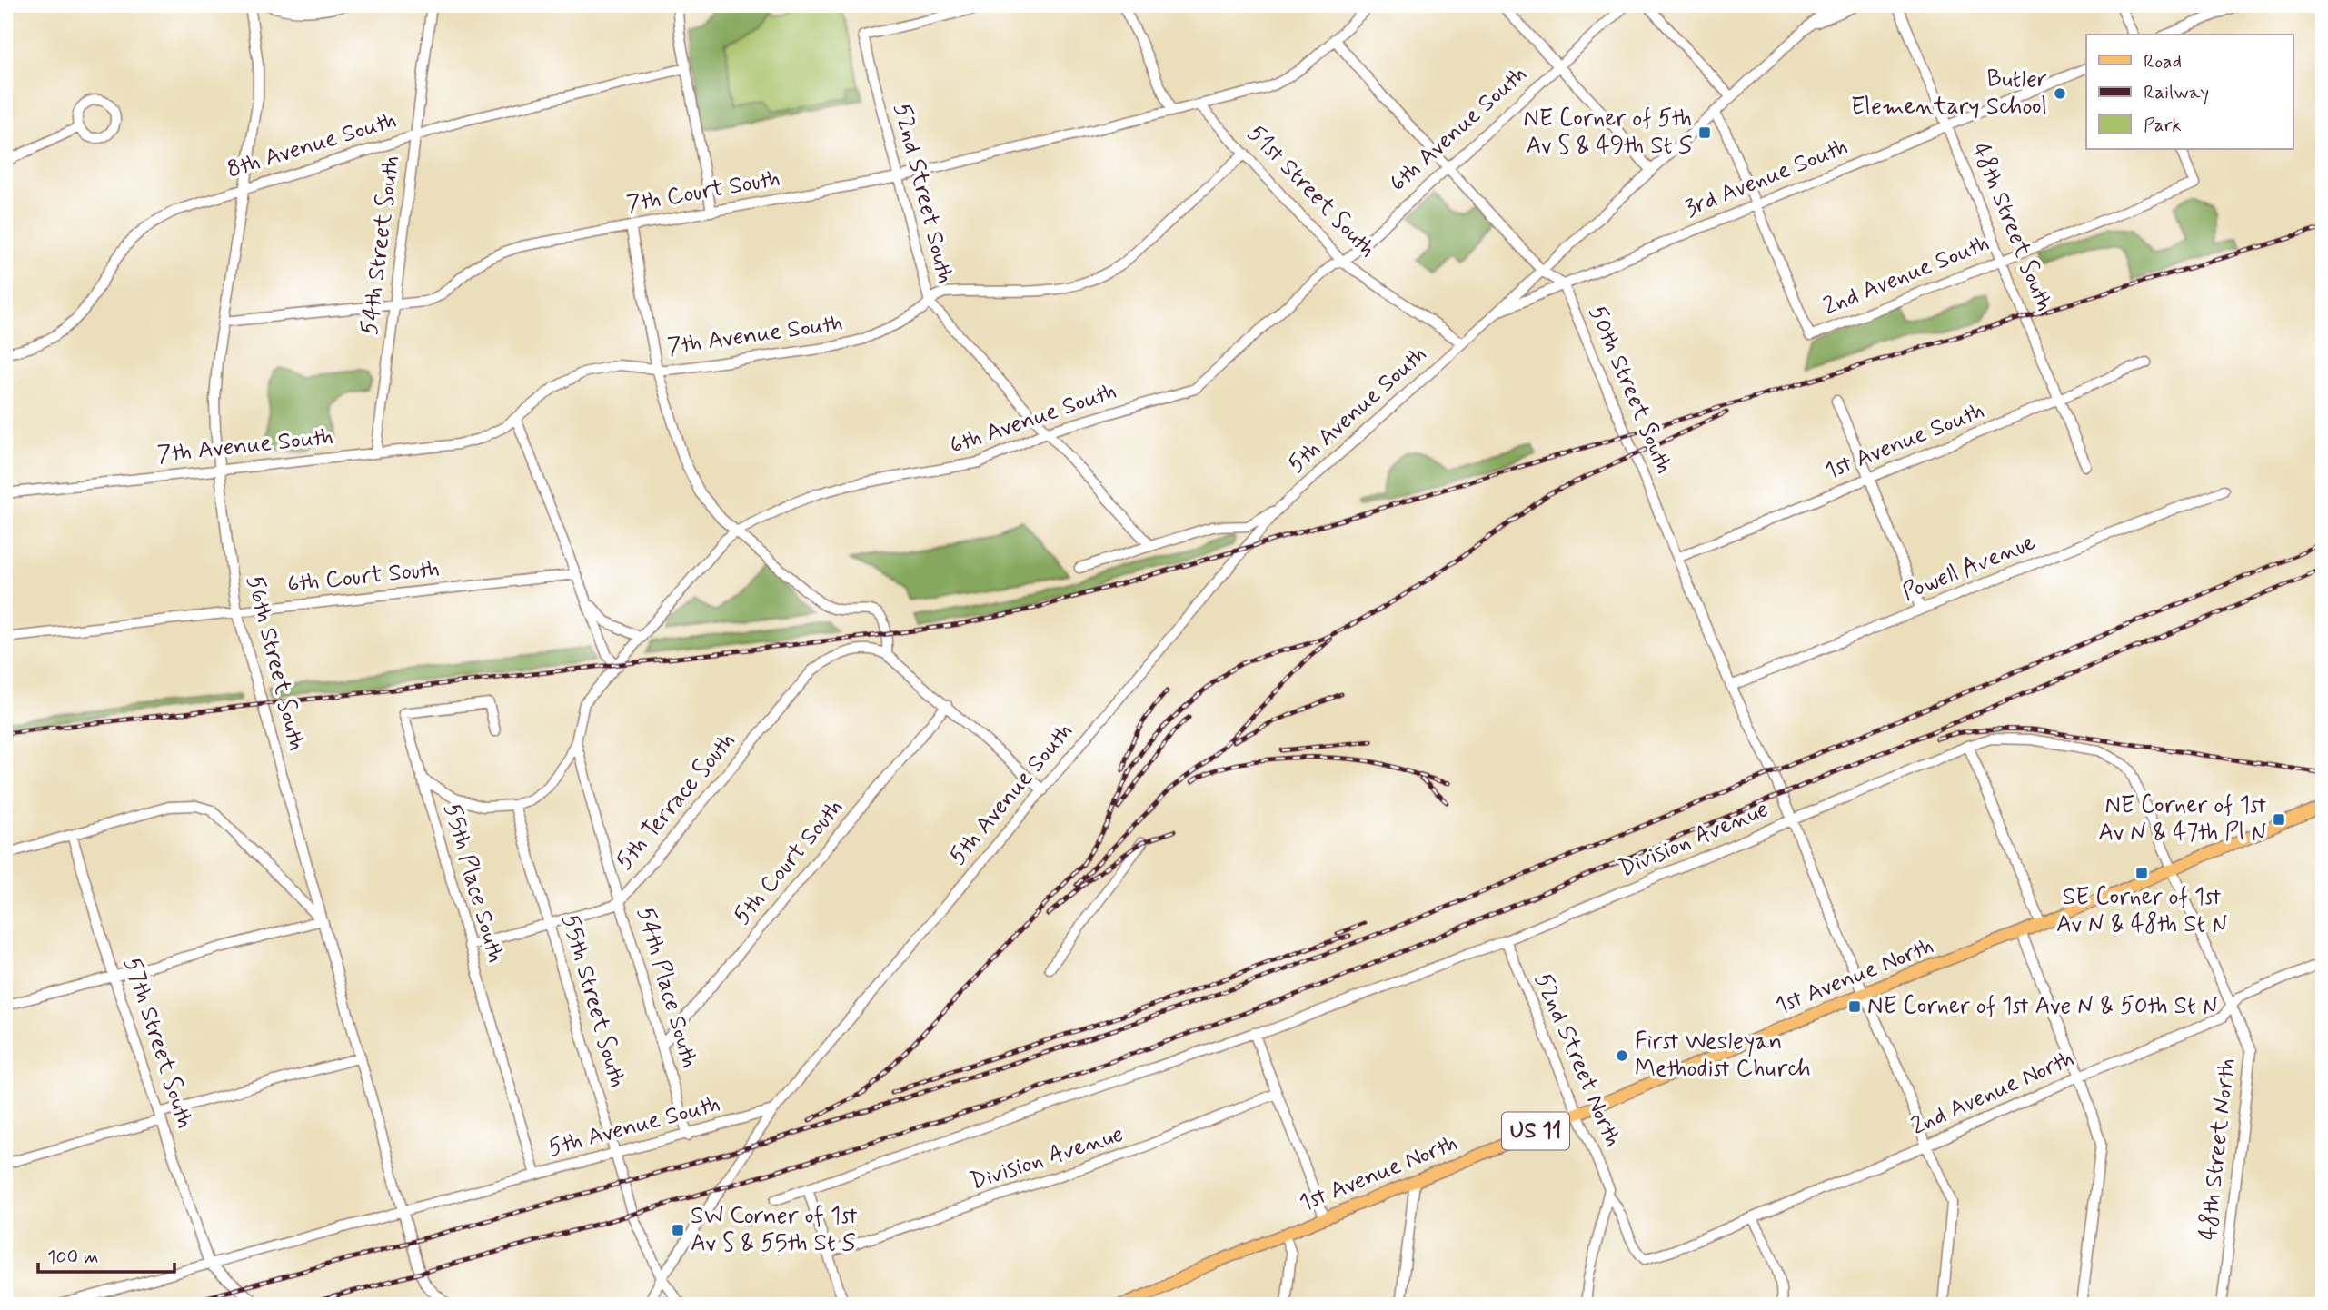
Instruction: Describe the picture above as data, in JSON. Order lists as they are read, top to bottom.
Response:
{
  "streets": {
    "main road": ["1st Avenue North", "US 11"],
    "street": [
      "6th Avenue South",
      "8th Avenue South",
      "3rd Avenue South",
      "7th Court South",
      "51st Street South",
      "52nd Street South",
      "48th Street South",
      "54th Street South",
      "2nd Avenue South",
      "7th Avenue South",
      "50th Street South",
      "5th Avenue South",
      "1st Avenue South",
      "Powell Avenue",
      "6th Court South",
      "56th Street South",
      "5th Terrace South",
      "Division Avenue",
      "5th Court South",
      "55th Place South",
      "54th Place South",
      "55th Street South",
      "57th Street South",
      "52nd Street North",
      "2nd Avenue North",
      "48th Street North"
    ]
  },
  "crossings": [
    ["6th Avenue South", "51st Street South"],
    ["6th Avenue South", "52nd Street South"],
    ["6th Avenue South", "50th Street South"],
    ["6th Avenue South", "55th Place South"],
    ["6th Avenue South", "54th Place South"],
    ["6th Avenue South", "55th Street South"],
    ["8th Avenue South", "54th Street South"],
    ["8th Avenue South", "56th Street South"],
    ["3rd Avenue South", "48th Street South"],
    ["3rd Avenue South", "2nd Avenue South"],
    ["3rd Avenue South", "50th Street South"],
    ["3rd Avenue South", "5th Avenue South"],
    ["7th Court South", "51st Street South"],
    ["7th Court South", "52nd Street South"],
    ["7th Court South", "54th Street South"],
    ["7th Court South", "56th Street South"],
    ["51st Street South", "7th Avenue South"],
    ["51st Street South", "5th Avenue South"],
    ["52nd Street South", "7th Avenue South"],
    ["48th Street South", "2nd Avenue South"],
    ["48th Street South", "1st Avenue South"],
    ["54th Street South", "7th Avenue South"],
    ["7th Avenue South", "56th Street South"],
    ["50th Street South", "5th Avenue South"],
    ["50th Street South", "1st Avenue South"],
    ["50th Street South", "Powell Avenue"],
    ["50th Street South", "Division Avenue"],
    ["50th Street South", "1st Avenue North"],
    ["50th Street South", "2nd Avenue North"],
    ["5th Avenue South", "56th Street South"],
    ["5th Avenue South", "55th Place South"],
    ["5th Avenue South", "54th Place South"],
    ["5th Avenue South", "55th Street South"],
    ["5th Avenue South", "57th Street South"],
    ["6th Court South", "56th Street South"],
    ["5th Terrace South", "55th Place South"],
    ["5th Terrace South", "54th Place South"],
    ["5th Terrace South", "55th Street South"],
    ["Division Avenue", "52nd Street North"],
    ["Division Avenue", "48th Street North"],
    ["5th Court South", "54th Place South"],
    ["1st Avenue North", "52nd Street North"],
    ["1st Avenue North", "48th Street North"],
    ["52nd Street North", "2nd Avenue North"],
    ["2nd Avenue North", "48th Street North"]
  ],
  "places": {
    "other": ["Butler Elementary School", "First Wesleyan Methodist Church"],
    "transit": [
      "NE Corner of 5th Av S & 49th St S",
      "NE Corner of 1st Av N & 47th Pl N",
      "SE Corner of 1st Av N & 48th St N",
      "NE Corner of 1st Ave N & 50th St N",
      "SW Corner of 1st Av S & 55th St S"
    ]
  },
  "legend": ["Road", "Railway", "Park"],
  "scale_bar": "100 m"
}
